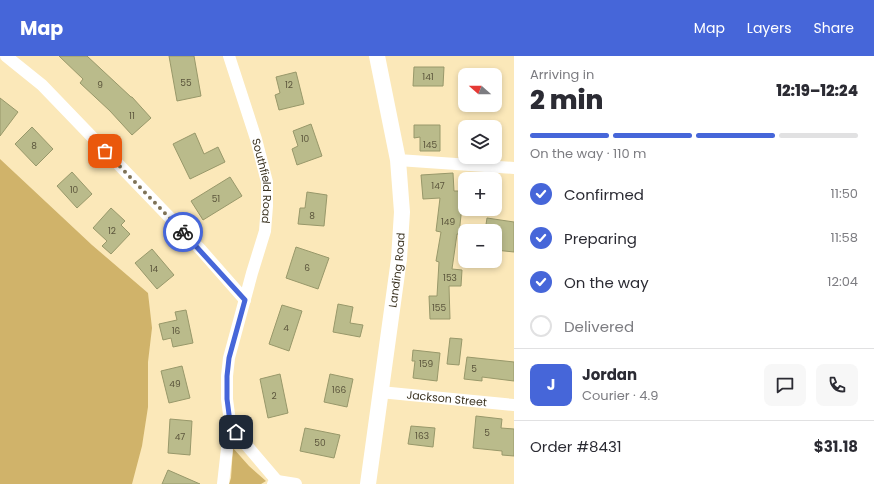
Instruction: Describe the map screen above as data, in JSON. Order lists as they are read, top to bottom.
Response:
{
  "streets": {
    "street": ["Southfield Road", "Landing Road", "Jackson Street"]
  },
  "crossings": [
    ["Landing Road", "Jackson Street"]
  ],
  "house_numbers": [
    "141",
    "55",
    "9",
    "12",
    "11",
    "10",
    "145",
    "8",
    "147",
    "10",
    "51",
    "8",
    "149",
    "12",
    "6",
    "14",
    "153",
    "155",
    "4",
    "16",
    "159",
    "5",
    "49",
    "166",
    "2",
    "5",
    "163",
    "47",
    "50"
  ],
  "north": "left",
  "page": {
    "header": "Map",
    "nav": ["Map", "Layers", "Share"],
    "heading": ["2 min", "Arriving in", "12:19–12:24"],
    "panel": [
      "Jordan",
      "Courier · 4.9",
      "Order #8431",
      "$31.18"
    ],
    "map_buttons": ["+", "−"],
    "bar": "On the way · 110 m",
    "list": [
      ["Confirmed", "11:50"],
      ["Preparing", "11:58"],
      ["On the way", "12:04"],
      "Delivered"
    ],
    "round": "J"
  }
}
